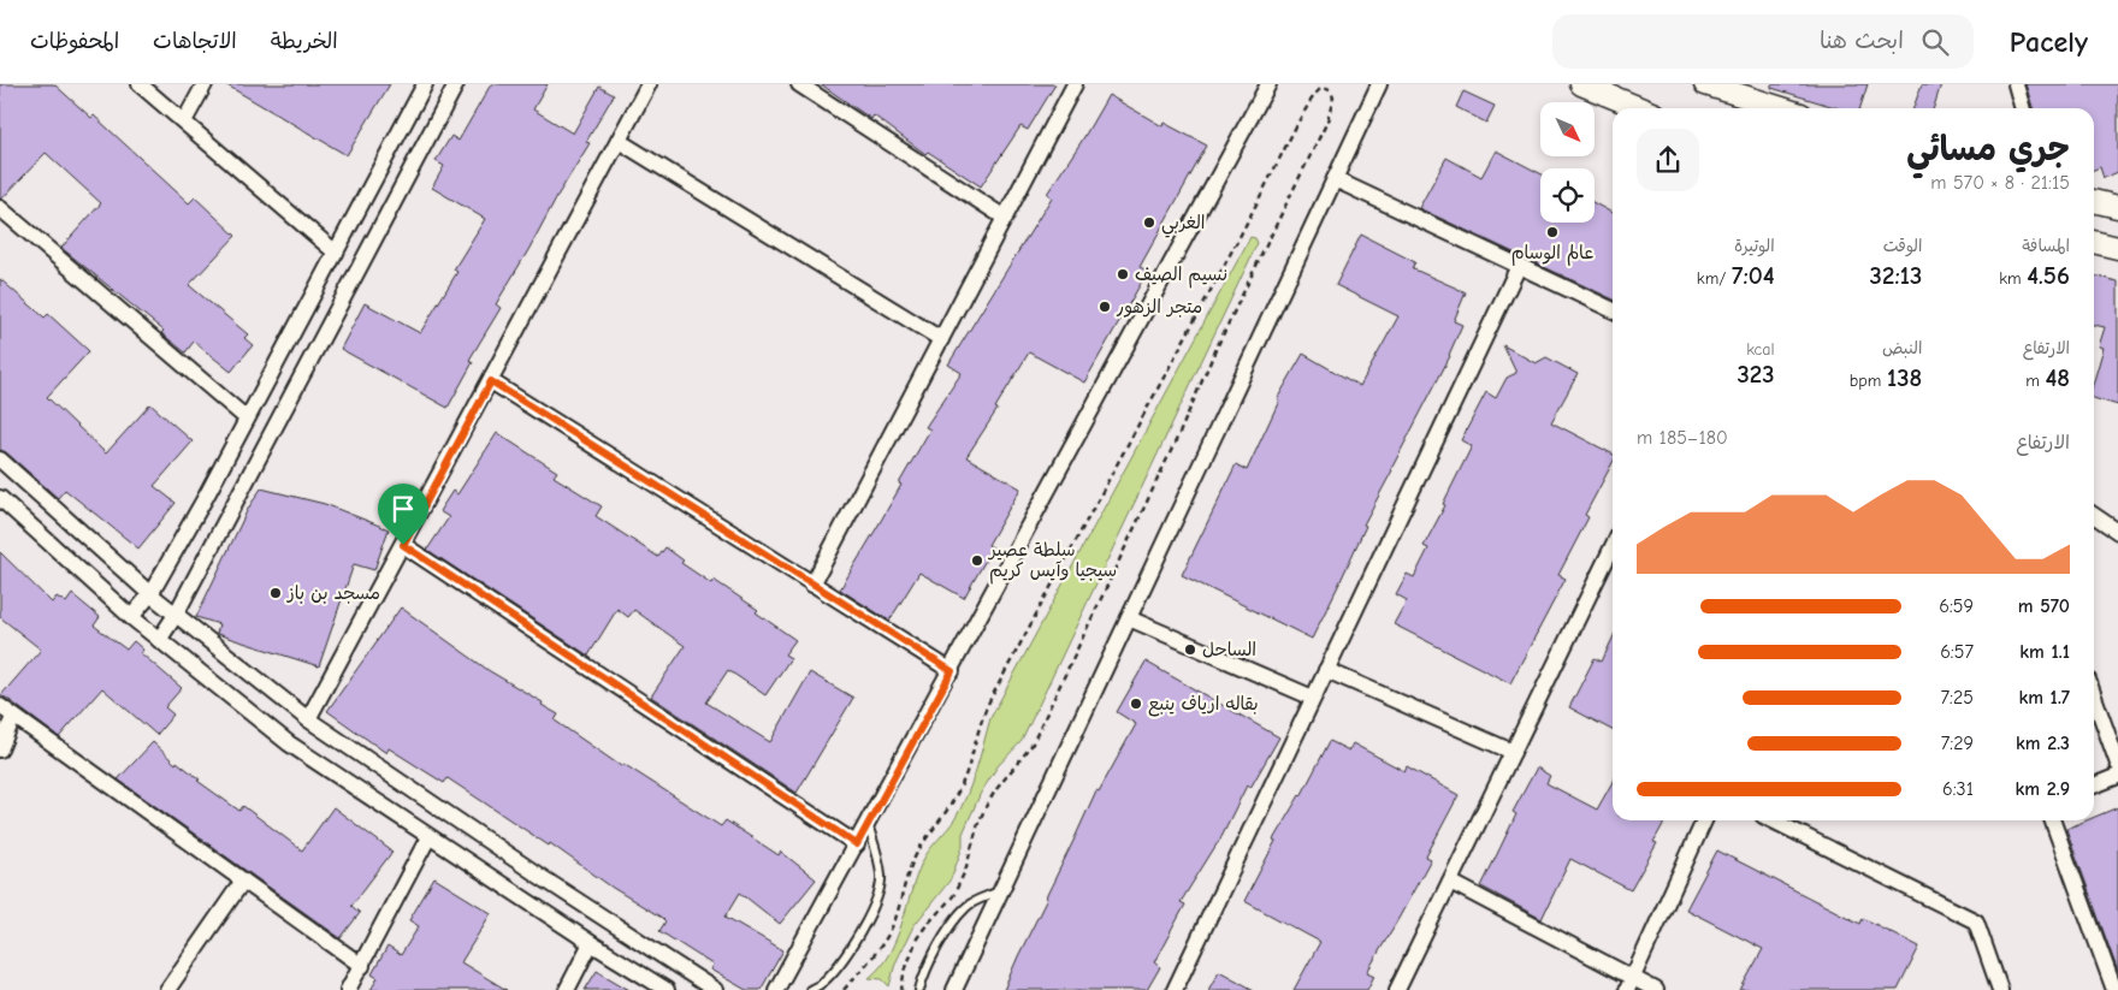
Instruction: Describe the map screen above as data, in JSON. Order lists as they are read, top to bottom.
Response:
{
  "places": [
    "الغربي",
    "عالم الوسام",
    "نسيم الصيف",
    "متجر الزهور",
    "سلطة عصير سيجيا وآيس كريم",
    "مسجد بن باز",
    "الساحل",
    "بقاله ارياف ينبع"
  ],
  "north": "bottom right",
  "page": {
    "header": "Pacely",
    "search": "ابحث هنا",
    "nav": ["الخريطة", "الاتجاهات", "المحفوظات"],
    "heading": ["جري مسائي", "21:15 · 8 × 570 m"],
    "stats": [
      ["المسافة", "4.56 km"],
      ["الوقت", "32:13"],
      ["الوتيرة", "7:04 /km"],
      ["الارتفاع", "48 m"],
      ["النبض", "138 bpm"],
      ["kcal", "323"]
    ],
    "chart": ["الارتفاع", "180–185 m"],
    "list": [
      {
        "name": "570 m",
        "note": "6:59"
      },
      {
        "name": "1.1 km",
        "note": "6:57"
      },
      {
        "name": "1.7 km",
        "note": "7:25"
      },
      {
        "name": "2.3 km",
        "note": "7:29"
      },
      {
        "name": "2.9 km",
        "note": "6:31"
      }
    ]
  }
}
